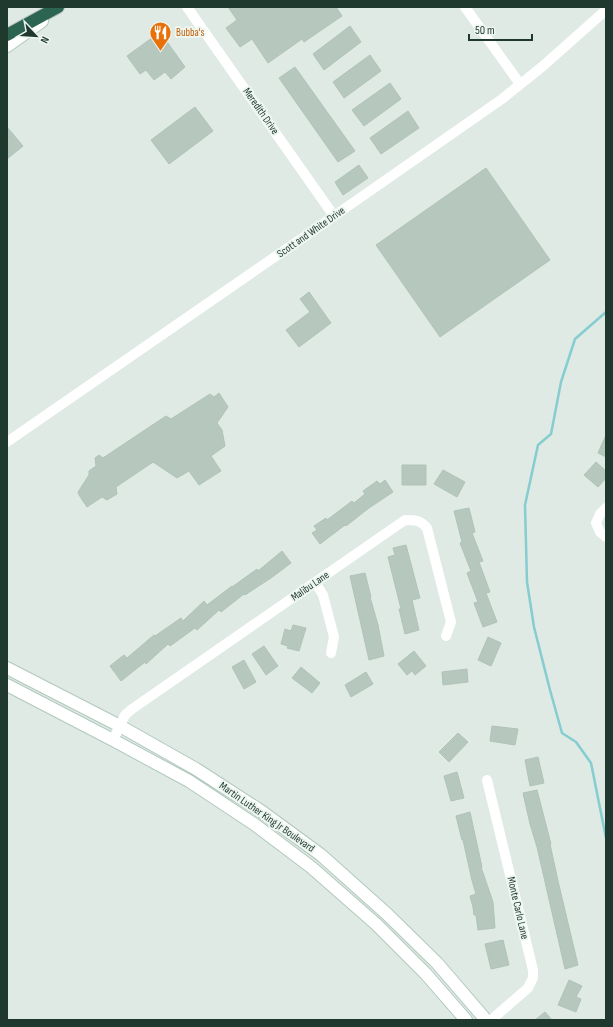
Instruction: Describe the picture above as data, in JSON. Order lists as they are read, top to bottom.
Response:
{
  "streets": {
    "main road": ["Martin Luther King Jr Boulevard"],
    "street": [
      "Meredith Drive",
      "Scott and White Drive",
      "Malibu Lane",
      "Monte Carlo Lane"
    ]
  },
  "crossings": [
    ["Meredith Drive", "Scott and White Drive"],
    ["Malibu Lane", "Martin Luther King Jr Boulevard"]
  ],
  "places": {
    "restaurant": ["Bubba's"]
  },
  "scale_bar": "50 m",
  "north": "bottom right"
}
